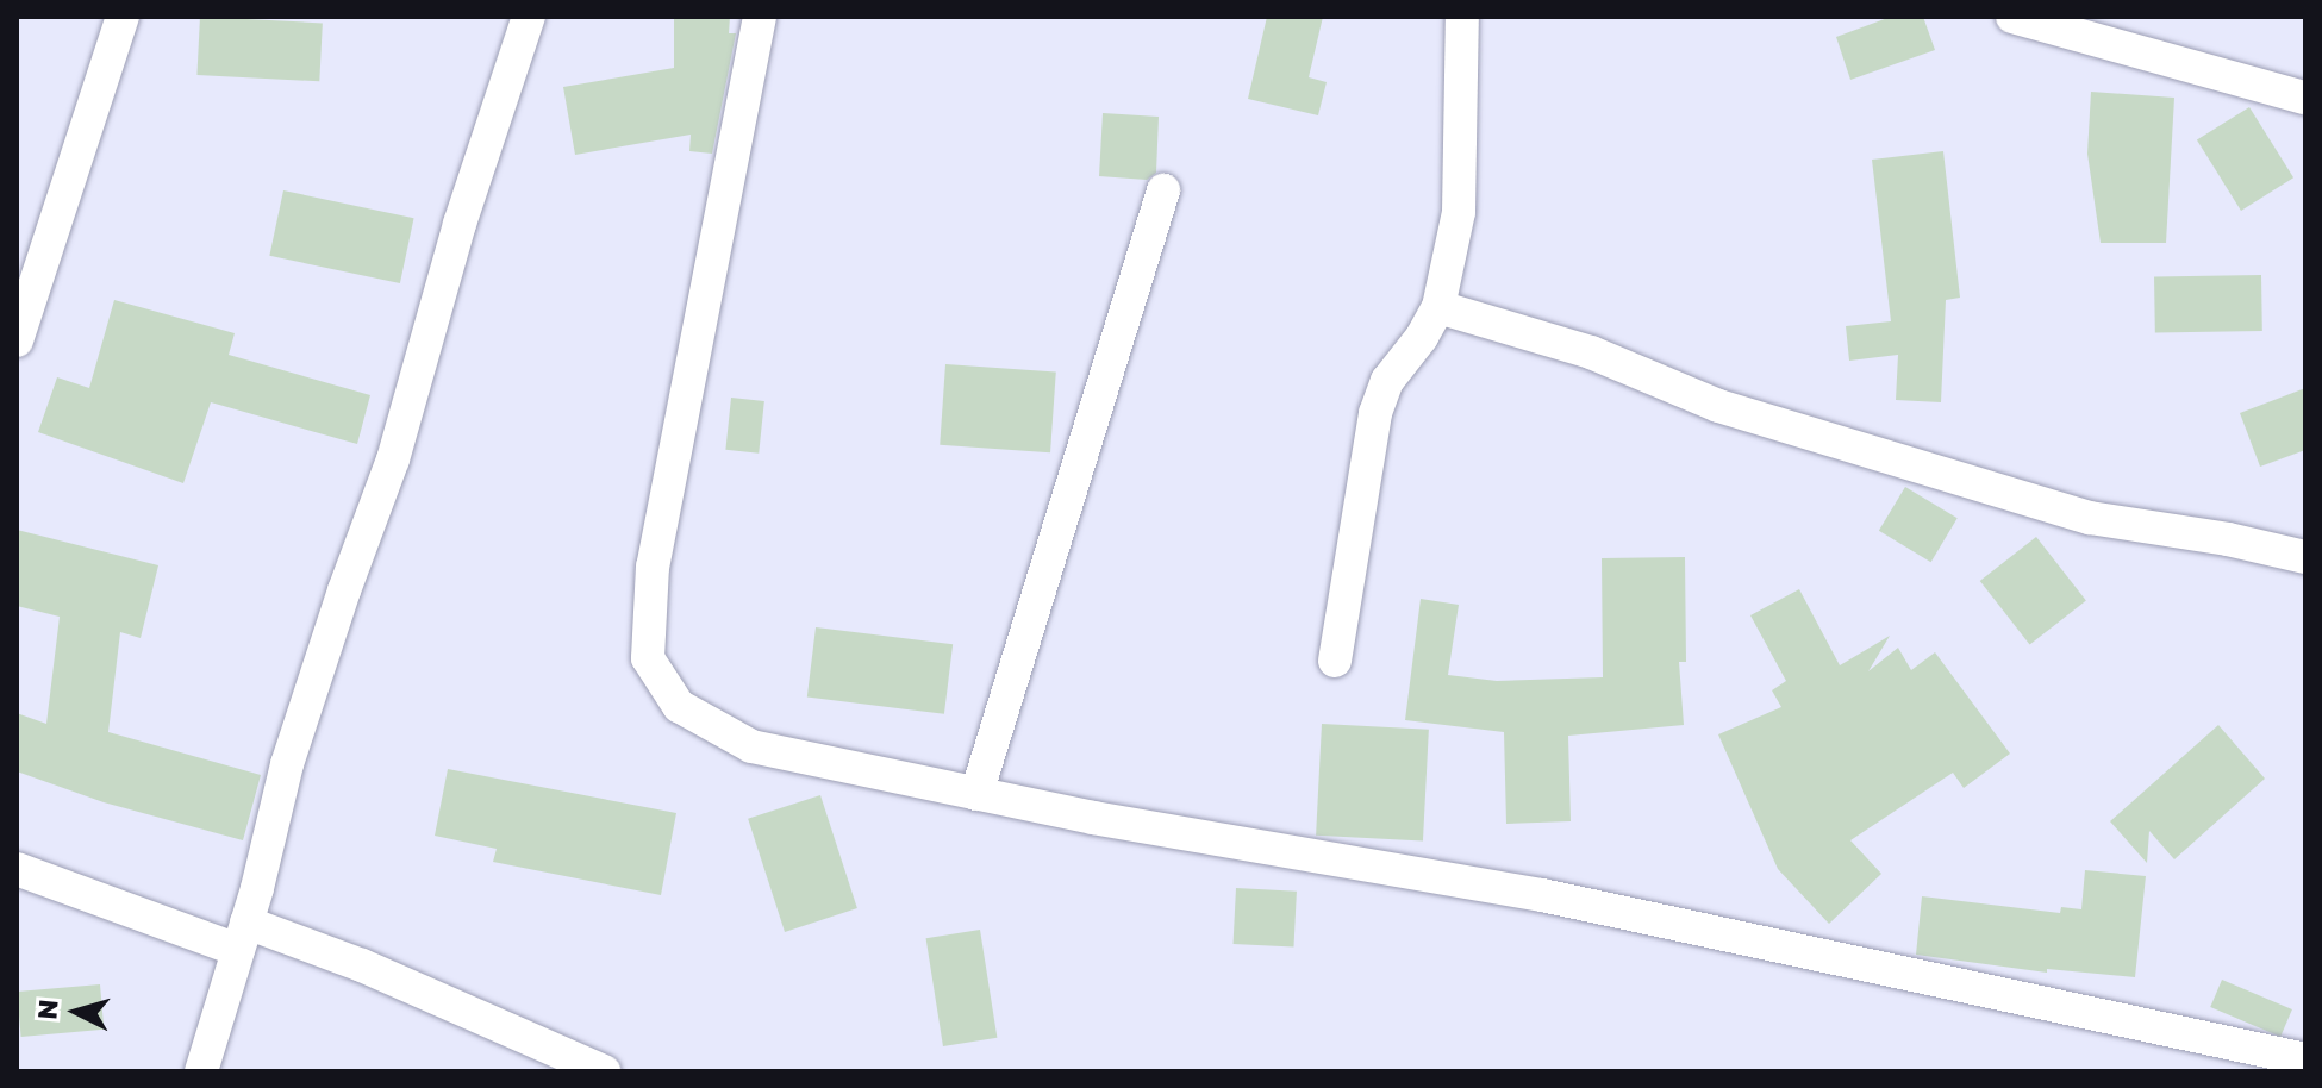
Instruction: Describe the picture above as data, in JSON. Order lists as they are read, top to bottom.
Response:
{
  "north": "left"
}
